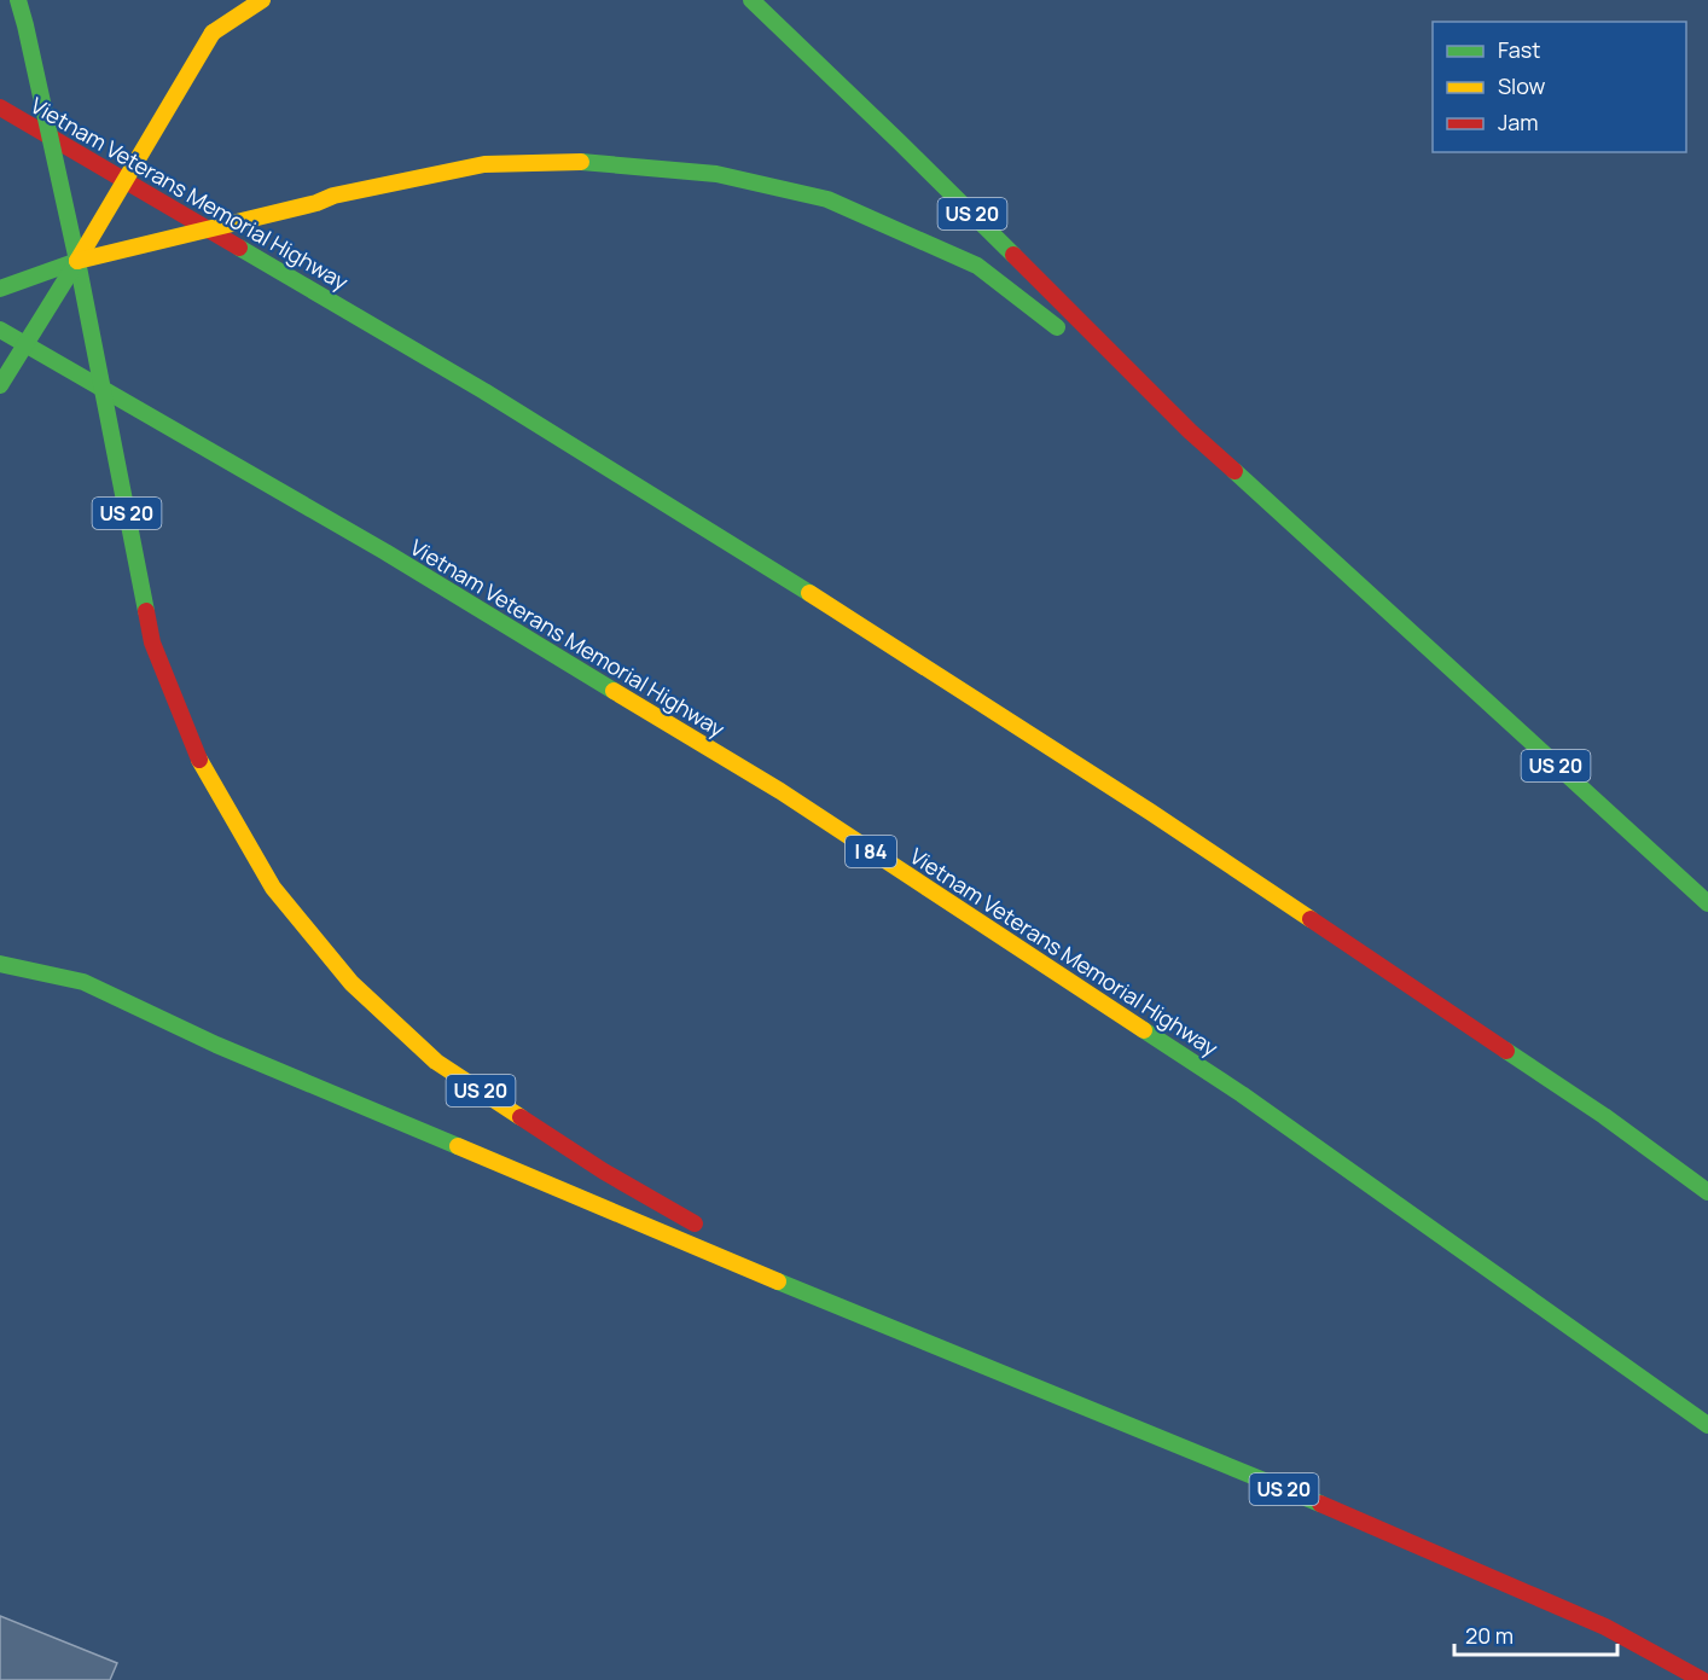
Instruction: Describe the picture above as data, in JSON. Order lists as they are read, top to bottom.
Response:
{
  "streets": {
    "main road": ["Vietnam Veterans Memorial Highway", "US 20", "I 84"]
  },
  "legend": ["Fast", "Slow", "Jam"],
  "scale_bar": "20 m"
}
